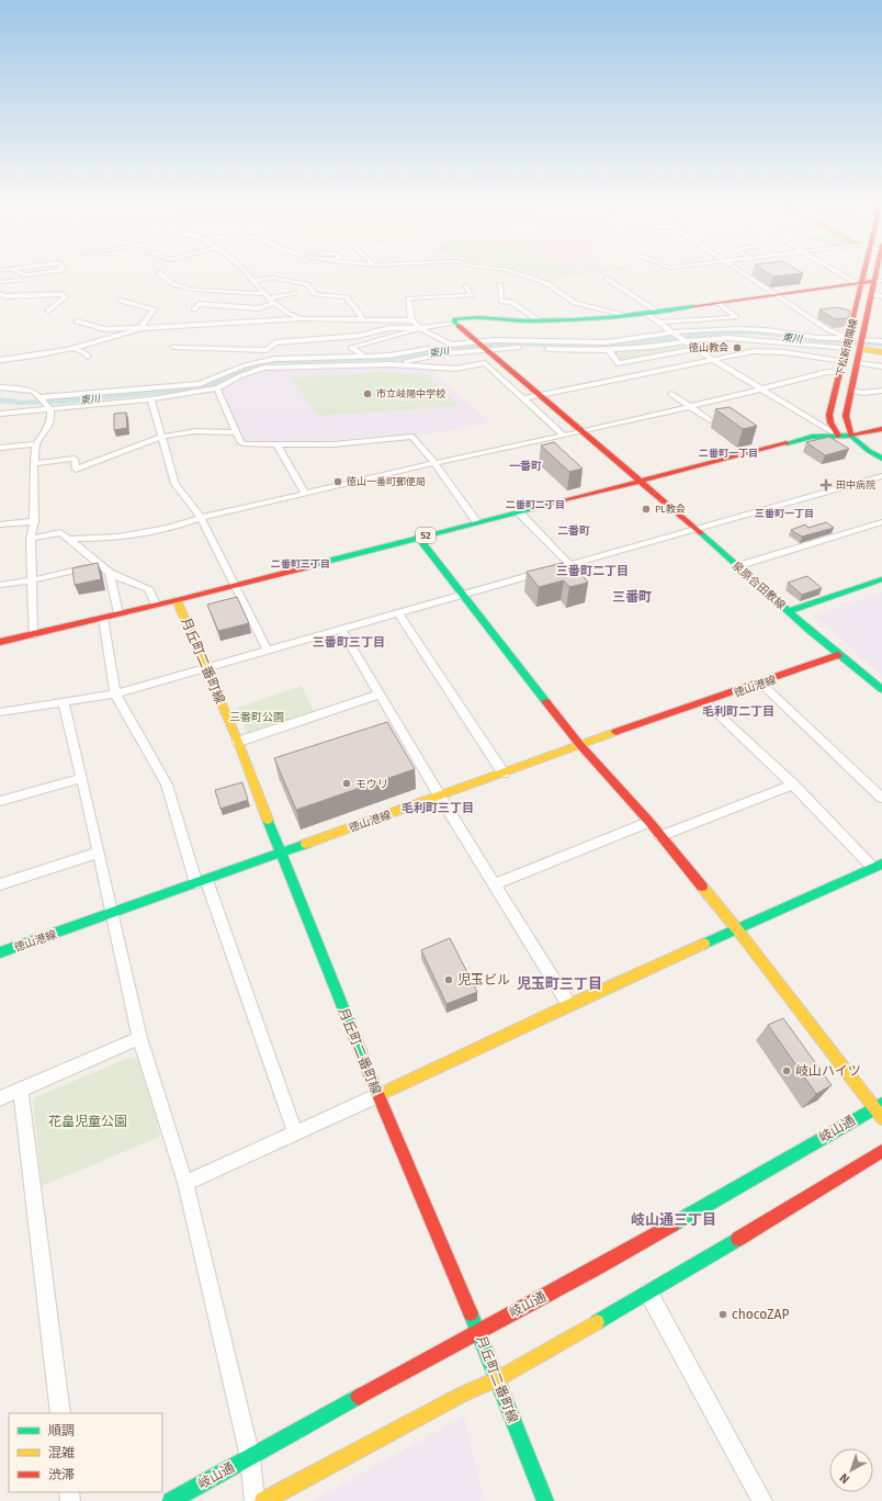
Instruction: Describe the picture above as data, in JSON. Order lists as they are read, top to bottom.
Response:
{
  "streets": {
    "street": [
      "下松新南陽線",
      "52",
      "泉原合田敷線",
      "月丘町二番町線",
      "徳山港線",
      "岐山通"
    ]
  },
  "crossings": [
    ["下松新南陽線", "52"],
    ["52", "泉原合田敷線"],
    ["52", "月丘町二番町線"],
    ["泉原合田敷線", "徳山港線"],
    ["月丘町二番町線", "徳山港線"],
    ["月丘町二番町線", "岐山通"]
  ],
  "districts": [
    "二番町一丁目",
    "一番町",
    "二番町二丁目",
    "三番町一丁目",
    "二番町",
    "二番町三丁目",
    "三番町二丁目",
    "三番町",
    "三番町三丁目",
    "毛利町二丁目",
    "毛利町三丁目",
    "児玉町三丁目",
    "岐山通三丁目"
  ],
  "water": ["東川"],
  "parks": ["三番町公園", "花畠児童公園"],
  "places": {
    "other": [
      "徳山教会",
      "市立岐陽中学校",
      "徳山一番町郵便局",
      "PL教会",
      "モウリ",
      "児玉ビル",
      "岐山ハイツ",
      "chocoZAP"
    ],
    "health": ["田中病院"]
  },
  "legend": ["順調", "混雑", "渋滞"],
  "north": "bottom left"
}
